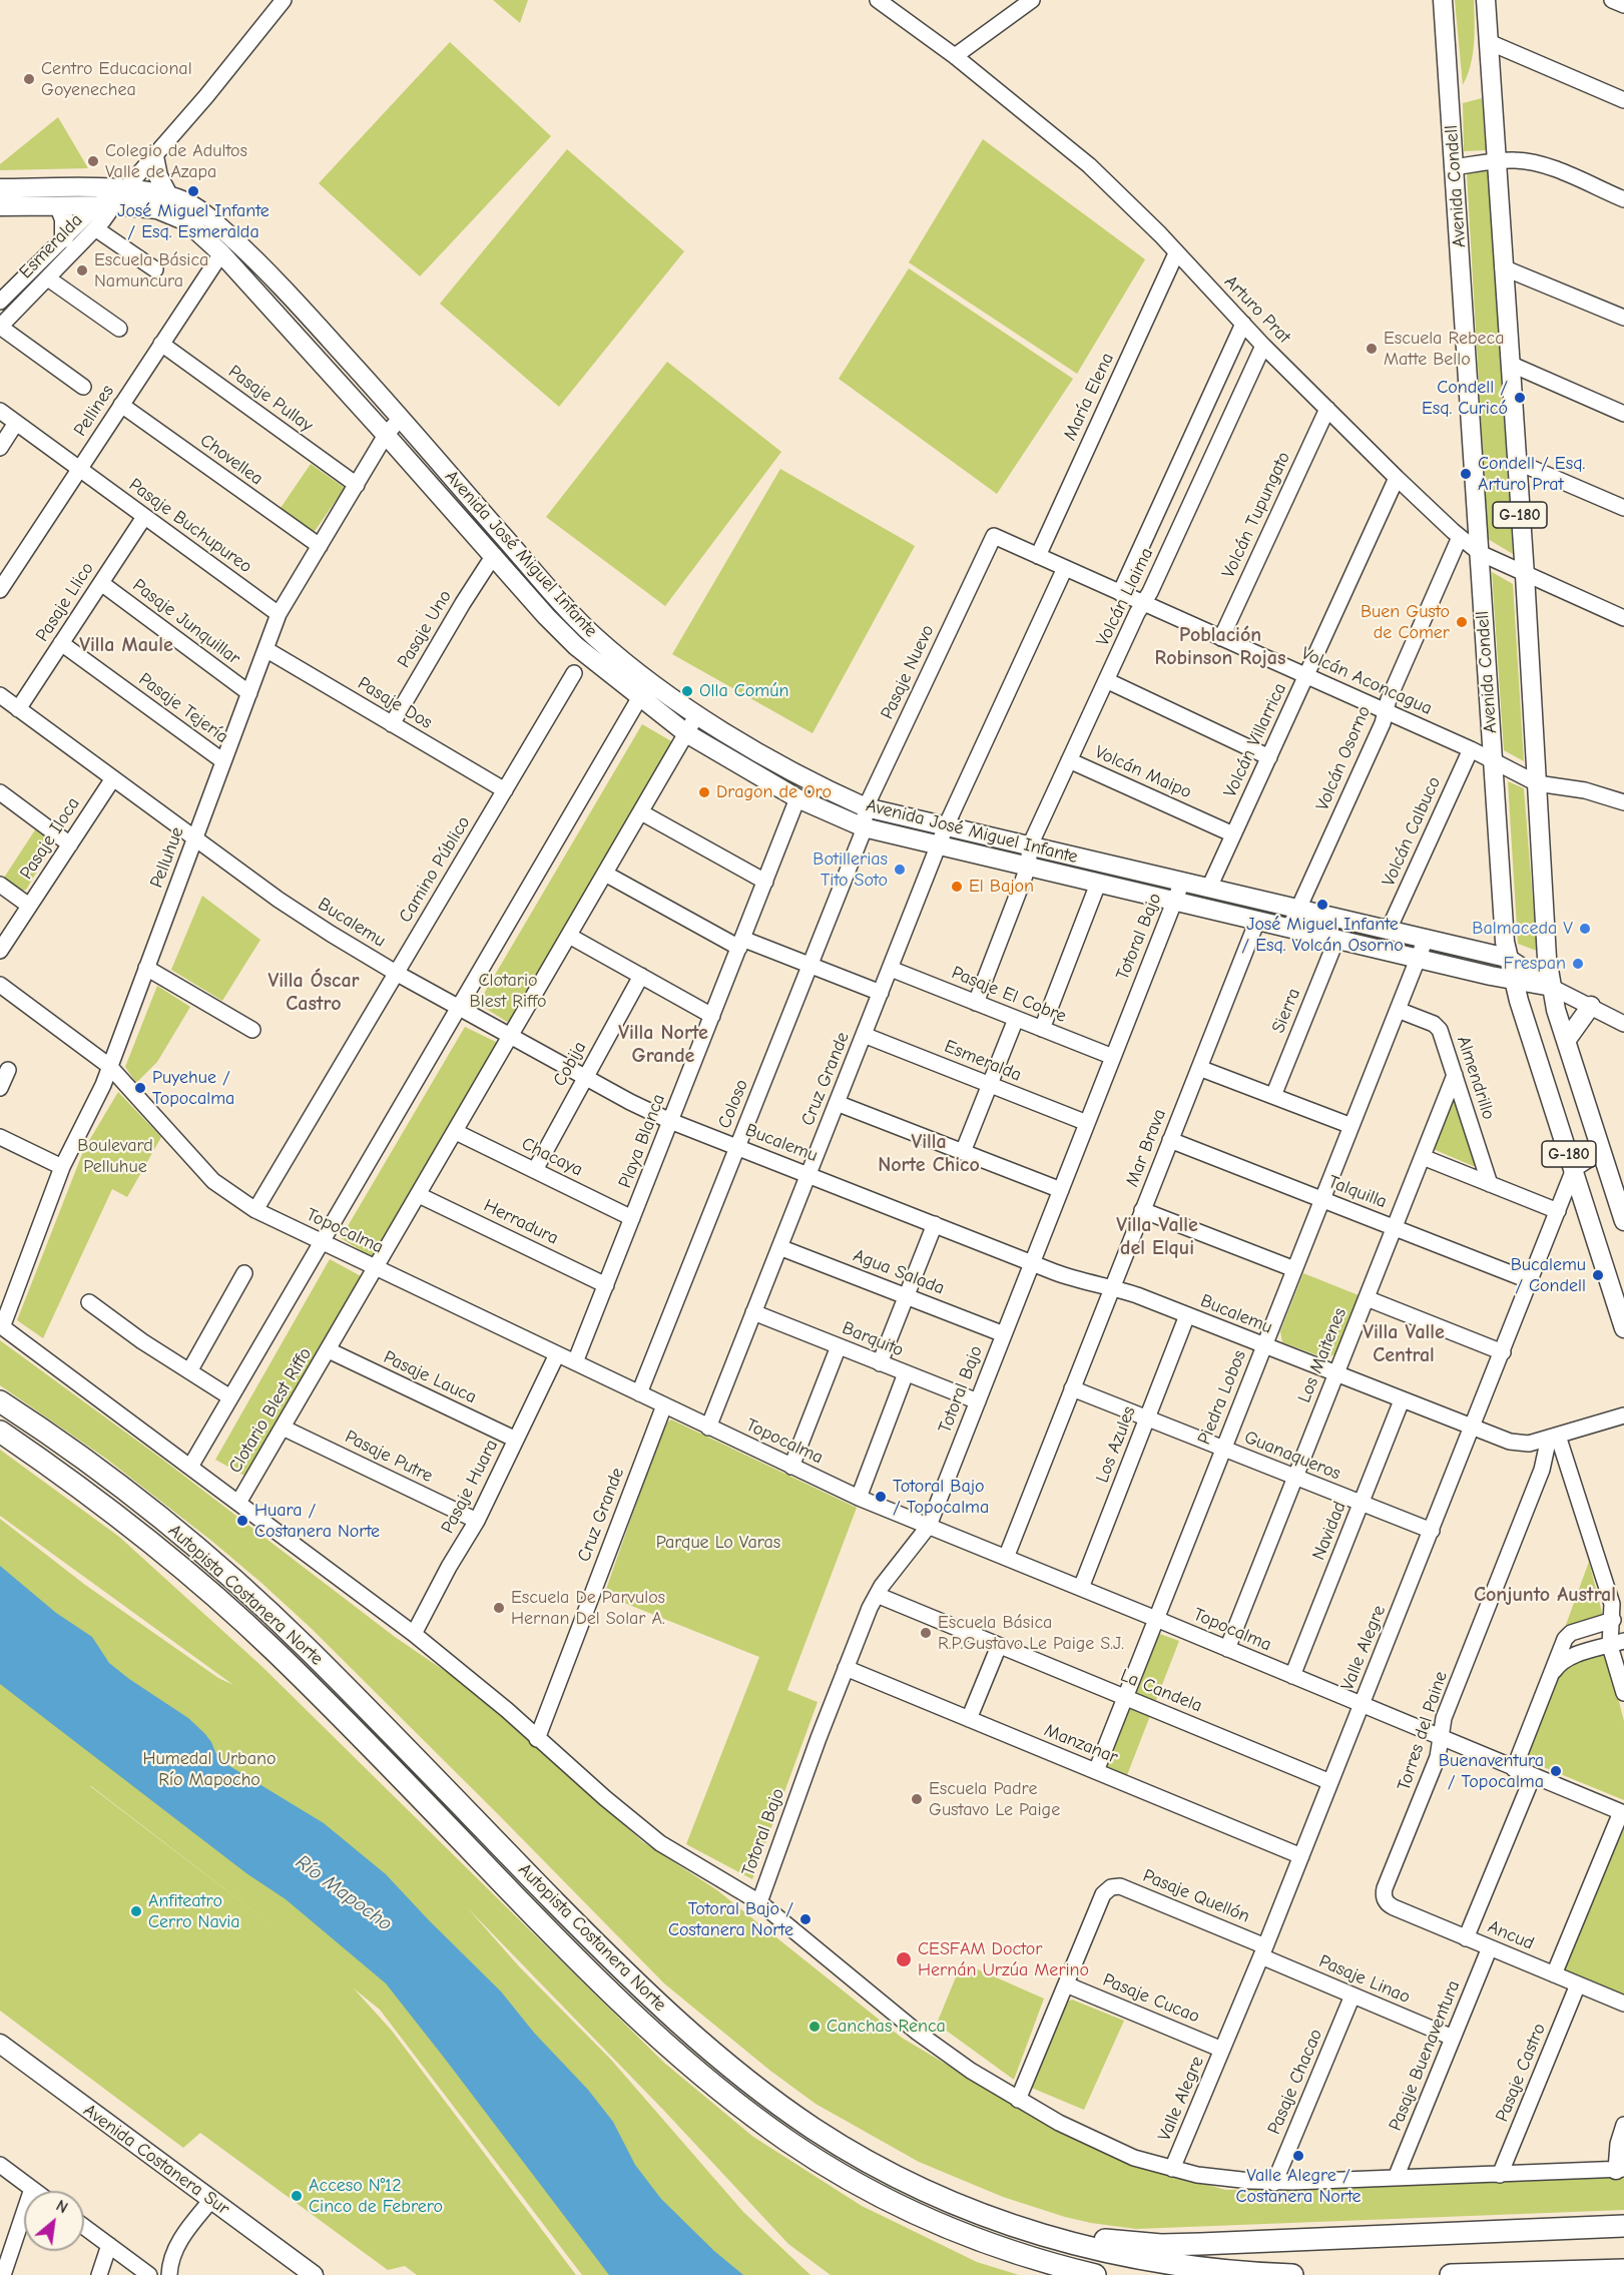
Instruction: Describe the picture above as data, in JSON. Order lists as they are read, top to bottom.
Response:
{
  "streets": {
    "highway": ["Autopista Costanera Norte"],
    "main road": [
      "Avenida Condell",
      "G-180",
      "Avenida José Miguel Infante",
      "Avenida Costanera Sur"
    ],
    "street": [
      "Esmeralda",
      "Arturo Prat",
      "María Elena",
      "Pasaje Pullay",
      "Pellines",
      "Chovellea",
      "Volcán Tupungato",
      "Pasaje Buchupureo",
      "Volcán Llaima",
      "Pasaje Llico",
      "Pasaje Junquillar",
      "Pasaje Uno",
      "Pasaje Nuevo",
      "Volcán Aconcagua",
      "Pasaje Dos",
      "Pasaje Tejería",
      "Volcán Villarrica",
      "Volcán Osorno",
      "Volcán Maipo",
      "Volcán Calbuco",
      "Pasaje Iloca",
      "Pelluhue",
      "Camino Público",
      "Bucalemu",
      "Totoral Bajo",
      "Pasaje El Cobre",
      "Sierra",
      "Cobija",
      "Almendrillo",
      "Cruz Grande",
      "Coloso",
      "Playa Blanca",
      "Mar Brava",
      "Chacaya",
      "Talquilla",
      "Herradura",
      "Topocalma",
      "Agua Salada",
      "Barquito",
      "Los Maitenes",
      "Pasaje Lauca",
      "Piedra Lobos",
      "Clotario Blest Riffo",
      "Los Azules",
      "Guanaqueros",
      "Pasaje Putre",
      "Pasaje Huara",
      "Navidad",
      "Valle Alegre",
      "La Candela",
      "Torres del Paine",
      "Manzanar",
      "Pasaje Quellón",
      "Ancud",
      "Pasaje Linao",
      "Pasaje Cucao",
      "Pasaje Buenaventura",
      "Pasaje Castro",
      "Pasaje Chacao"
    ]
  },
  "crossings": [
    ["Avenida Condell", "Arturo Prat"],
    ["Avenida Condell", "Avenida José Miguel Infante"],
    ["Avenida Condell", "Volcán Aconcagua"],
    ["Avenida Condell", "Valle Alegre"],
    ["Esmeralda", "Avenida José Miguel Infante"],
    ["Esmeralda", "Totoral Bajo"],
    ["Esmeralda", "Cruz Grande"],
    ["Arturo Prat", "María Elena"],
    ["Arturo Prat", "Volcán Tupungato"],
    ["Arturo Prat", "G-180"],
    ["Arturo Prat", "Volcán Llaima"],
    ["Arturo Prat", "Volcán Villarrica"],
    ["Arturo Prat", "Volcán Osorno"],
    ["María Elena", "Volcán Aconcagua"],
    ["Pasaje Pullay", "Pellines"],
    ["Pasaje Pullay", "Pelluhue"],
    ["Pellines", "Chovellea"],
    ["Pellines", "Pasaje Buchupureo"],
    ["Pellines", "Avenida José Miguel Infante"],
    ["Chovellea", "Pelluhue"],
    ["Volcán Tupungato", "Volcán Aconcagua"],
    ["G-180", "Avenida José Miguel Infante"],
    ["G-180", "Volcán Aconcagua"],
    ["Pasaje Buchupureo", "Pasaje Llico"],
    ["Pasaje Buchupureo", "Pelluhue"],
    ["Avenida José Miguel Infante", "Volcán Llaima"],
    ["Avenida José Miguel Infante", "Pasaje Uno"],
    ["Avenida José Miguel Infante", "Pasaje Nuevo"],
    ["Avenida José Miguel Infante", "Volcán Villarrica"],
    ["Avenida José Miguel Infante", "Volcán Osorno"],
    ["Avenida José Miguel Infante", "Volcán Calbuco"],
    ["Avenida José Miguel Infante", "Pelluhue"],
    ["Avenida José Miguel Infante", "Totoral Bajo"],
    ["Avenida José Miguel Infante", "Sierra"],
    ["Avenida José Miguel Infante", "Cruz Grande"],
    ["Avenida José Miguel Infante", "Coloso"],
    ["Avenida José Miguel Infante", "Playa Blanca"],
    ["Avenida José Miguel Infante", "Mar Brava"],
    ["Avenida José Miguel Infante", "Piedra Lobos"],
    ["Avenida José Miguel Infante", "Clotario Blest Riffo"],
    ["Volcán Llaima", "Volcán Aconcagua"],
    ["Volcán Llaima", "Volcán Maipo"],
    ["Volcán Llaima", "Pasaje El Cobre"],
    ["Pasaje Llico", "Pasaje Junquillar"],
    ["Pasaje Llico", "Pasaje Tejería"],
    ["Pasaje Llico", "Bucalemu"],
    ["Pasaje Junquillar", "Pelluhue"],
    ["Pasaje Uno", "Pasaje Dos"],
    ["Pasaje Nuevo", "Volcán Aconcagua"],
    ["Pasaje Nuevo", "Coloso"],
    ["Volcán Aconcagua", "Volcán Villarrica"],
    ["Volcán Aconcagua", "Volcán Osorno"],
    ["Volcán Aconcagua", "Volcán Calbuco"],
    ["Pasaje Dos", "Pelluhue"],
    ["Pasaje Dos", "Camino Público"],
    ["Pasaje Tejería", "Pelluhue"],
    ["Volcán Villarrica", "Volcán Maipo"],
    ["Pasaje Iloca", "Bucalemu"],
    ["Pelluhue", "Bucalemu"],
    ["Pelluhue", "Topocalma"],
    ["Camino Público", "Bucalemu"],
    ["Camino Público", "Topocalma"],
    ["Bucalemu", "Totoral Bajo"],
    ["Bucalemu", "Cobija"],
    ["Bucalemu", "Cruz Grande"],
    ["Bucalemu", "Coloso"],
    ["Bucalemu", "Playa Blanca"],
    ["Bucalemu", "Mar Brava"],
    ["Bucalemu", "Los Maitenes"],
    ["Bucalemu", "Piedra Lobos"],
    ["Bucalemu", "Clotario Blest Riffo"],
    ["Bucalemu", "Los Azules"],
    ["Bucalemu", "Navidad"],
    ["Bucalemu", "Valle Alegre"],
    ["Bucalemu", "Torres del Paine"],
    ["Totoral Bajo", "Pasaje El Cobre"],
    ["Totoral Bajo", "Topocalma"],
    ["Totoral Bajo", "Agua Salada"],
    ["Totoral Bajo", "Barquito"],
    ["Totoral Bajo", "La Candela"],
    ["Totoral Bajo", "Manzanar"],
    ["Pasaje El Cobre", "Cruz Grande"],
    ["Cobija", "Chacaya"],
    ["Almendrillo", "Los Maitenes"],
    ["Almendrillo", "Piedra Lobos"],
    ["Cruz Grande", "Topocalma"],
    ["Cruz Grande", "Agua Salada"],
    ["Cruz Grande", "Barquito"],
    ["Coloso", "Topocalma"],
    ["Playa Blanca", "Chacaya"],
    ["Playa Blanca", "Herradura"],
    ["Playa Blanca", "Topocalma"],
    ["Mar Brava", "Talquilla"],
    ["Mar Brava", "Topocalma"],
    ["Mar Brava", "Guanaqueros"],
    ["Chacaya", "Clotario Blest Riffo"],
    ["Talquilla", "Los Maitenes"],
    ["Talquilla", "Piedra Lobos"],
    ["Talquilla", "Valle Alegre"],
    ["Herradura", "Clotario Blest Riffo"],
    ["Topocalma", "Los Maitenes"],
    ["Topocalma", "Piedra Lobos"],
    ["Topocalma", "Clotario Blest Riffo"],
    ["Topocalma", "Los Azules"],
    ["Topocalma", "Pasaje Huara"],
    ["Topocalma", "Navidad"],
    ["Topocalma", "Valle Alegre"],
    ["Topocalma", "Torres del Paine"],
    ["Los Maitenes", "Guanaqueros"],
    ["Pasaje Lauca", "Clotario Blest Riffo"],
    ["Pasaje Lauca", "Pasaje Huara"],
    ["Piedra Lobos", "Guanaqueros"],
    ["Piedra Lobos", "La Candela"],
    ["Piedra Lobos", "Manzanar"],
    ["Clotario Blest Riffo", "Pasaje Putre"],
    ["Los Azules", "Guanaqueros"],
    ["Guanaqueros", "Navidad"],
    ["Guanaqueros", "Valle Alegre"],
    ["Pasaje Putre", "Pasaje Huara"],
    ["Valle Alegre", "La Candela"],
    ["Valle Alegre", "Manzanar"],
    ["Valle Alegre", "Pasaje Quellón"],
    ["Valle Alegre", "Pasaje Linao"],
    ["Valle Alegre", "Pasaje Cucao"],
    ["Torres del Paine", "Ancud"],
    ["Pasaje Quellón", "Pasaje Linao"],
    ["Pasaje Quellón", "Pasaje Cucao"],
    ["Ancud", "Pasaje Buenaventura"],
    ["Ancud", "Pasaje Castro"],
    ["Pasaje Linao", "Pasaje Buenaventura"],
    ["Pasaje Linao", "Pasaje Chacao"]
  ],
  "districts": [
    "Población Robinson Rojas",
    "Villa Maule",
    "Villa Óscar Castro",
    "Villa Norte Grande",
    "Villa Norte Chico",
    "Villa Valle del Elqui",
    "Villa Valle Central",
    "Conjunto Austral"
  ],
  "water": ["Río Mapocho"],
  "parks": [
    "Clotario Blest Riffo",
    "Boulevard Pelluhue",
    "Parque Lo Varas",
    "Humedal Urbano Río Mapocho"
  ],
  "places": [
    "Centro Educacional Goyenechea",
    "Colegio de Adultos Valle de Azapa",
    "José Miguel Infante / Esq. Esmeralda",
    "Escuela Básica Namuncura",
    "Escuela Rebeca Matte Bello",
    "Condell / Esq. Curicó",
    "Condell / Esq. Arturo Prat",
    "Buen Gusto de Comer",
    "Olla Común",
    "Dragon de Oro",
    "Botillerias Tito Soto",
    "El Bajon",
    "José Miguel Infante / Esq. Volcán Osorno",
    "Balmaceda V",
    "Frespan",
    "Puyehue / Topocalma",
    "Bucalemu / Condell",
    "Totoral Bajo / Topocalma",
    "Huara / Costanera Norte",
    "Escuela De Parvulos Hernan Del Solar A.",
    "Escuela Básica R.P.Gustavo Le Paige S.J.",
    "Buenaventura / Topocalma",
    "Escuela Padre Gustavo Le Paige",
    "Anfiteatro Cerro Navia",
    "Totoral Bajo / Costanera Norte",
    "CESFAM Doctor Hernán Urzúa Merino",
    "Canchas Renca",
    "Valle Alegre / Costanera Norte",
    "Acceso N°12 Cinco de Febrero"
  ],
  "north": "top right"
}
